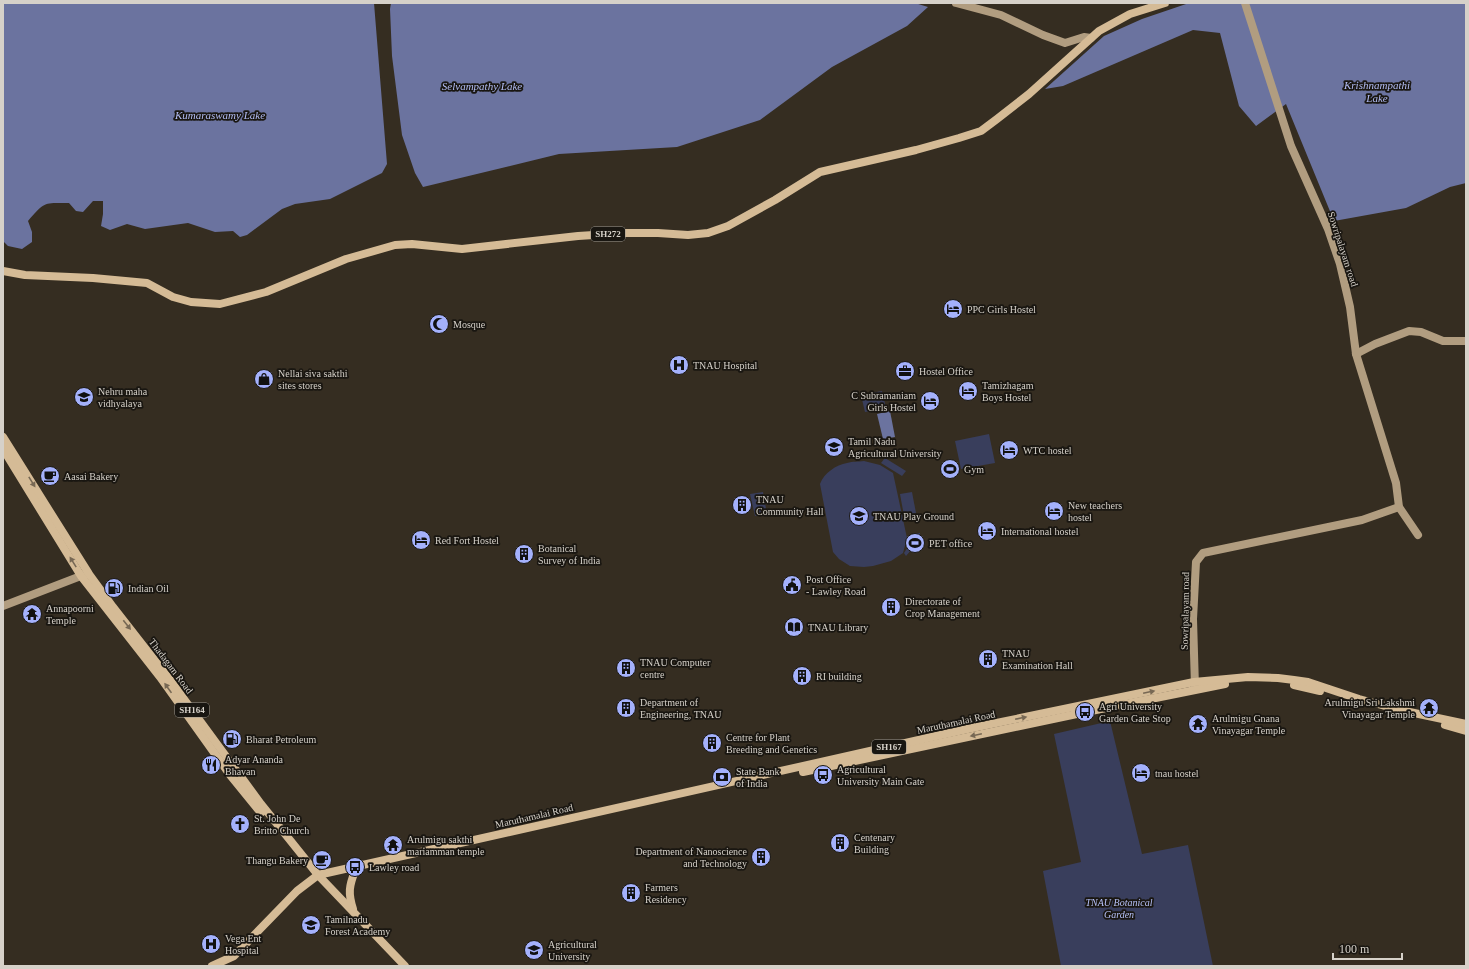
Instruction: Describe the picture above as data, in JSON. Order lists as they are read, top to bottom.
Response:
{
  "streets": {
    "main road": [
      "SH272",
      "Thadagam Road",
      "SH164",
      "Maruthamalai Road",
      "SH167"
    ],
    "street": ["Sowripalayam road"]
  },
  "crossings": [
    ["Sowripalayam road", "Maruthamalai Road"],
    ["Thadagam Road", "Maruthamalai Road"],
    ["Thadagam Road", "SH167"],
    ["Maruthamalai Road", "SH167"]
  ],
  "water": ["Krishnampathi Lake", "Selvampathy Lake", "Kumaraswamy Lake"],
  "parks": ["TNAU Botanical Garden"],
  "places": {
    "hotel": [
      "PPC Girls Hostel",
      "Tamizhagam Boys Hostel",
      "C Subramaniam Girls Hostel",
      "WTC hostel",
      "New teachers hostel",
      "International hostel",
      "Red Fort Hostel",
      "tnau hostel"
    ],
    "mosque": ["Mosque"],
    "hospital": ["TNAU Hospital", "Vega Ent Hospital"],
    "office": ["Hostel Office"],
    "shop": ["Nellai siva sakthi sites stores"],
    "school or university": [
      "Nehru maha vidhyalaya",
      "Tamil Nadu Agricultural University",
      "TNAU Play Ground",
      "Tamilnadu Forest Academy",
      "Agricultural University"
    ],
    "sports": ["Gym", "PET office"],
    "cafe": ["Aasai Bakery", "Thangu Bakery"],
    "building": [
      "TNAU Community Hall",
      "Botanical Survey of India",
      "Directorate of Crop Management",
      "TNAU Examination Hall",
      "TNAU Computer centre",
      "RI building",
      "Department of Engineering, TNAU",
      "Centre for Plant Breeding and Genetics",
      "Centenary Building",
      "Department of Nanoscience and Technology",
      "Farmers Residency"
    ],
    "public building": ["Post Office - Lawley Road"],
    "fuel station": ["Indian Oil", "Bharat Petroleum"],
    "temple": [
      "Annapoorni Temple",
      "Arulmigu Sri Lakshmi Vinayagar Temple",
      "Arulmigu Gnana Vinayagar Temple",
      "Arulmigu sakthi mariamman temple"
    ],
    "library": ["TNAU Library"],
    "bus stop": ["Agri University Garden Gate Stop", "Agricultural University Main Gate", "Lawley road"],
    "restaurant": ["Adyar Ananda Bhavan"],
    "bank": ["State Bank of India"],
    "church": ["St. John De Britto Church"]
  },
  "scale_bar": "100 m"
}
